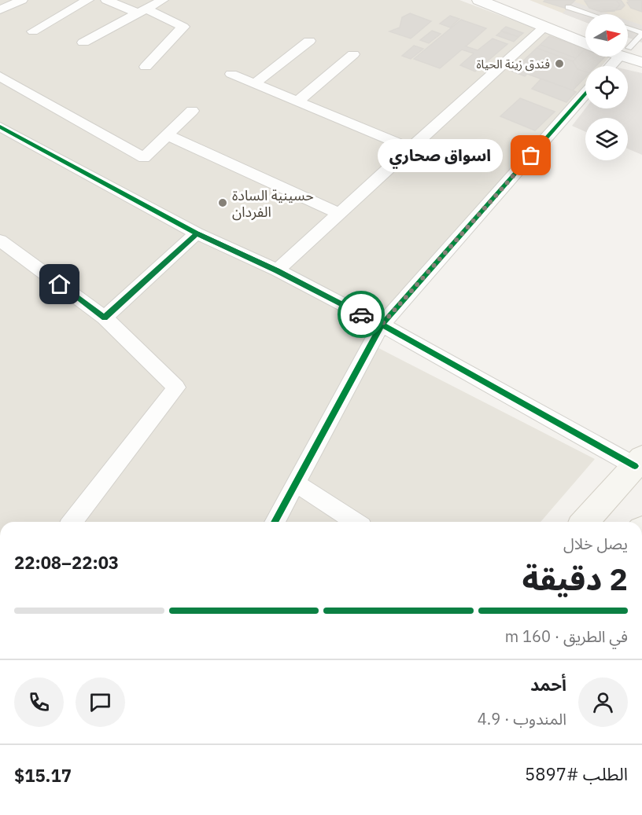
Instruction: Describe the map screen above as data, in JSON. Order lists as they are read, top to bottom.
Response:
{
  "places": ["فندق زينة الحياة", "اسواق صحاري", "حسينية السادة الفردان"],
  "north": "right",
  "page": {
    "bubble": "اسواق صحاري",
    "heading": ["2 دقيقة", "يصل خلال", "22:03–22:08"],
    "panel": [
      "أحمد",
      "المندوب · 4.9",
      "الطلب #5897",
      "$15.17"
    ],
    "bar": "في الطريق · 160 m"
  }
}
